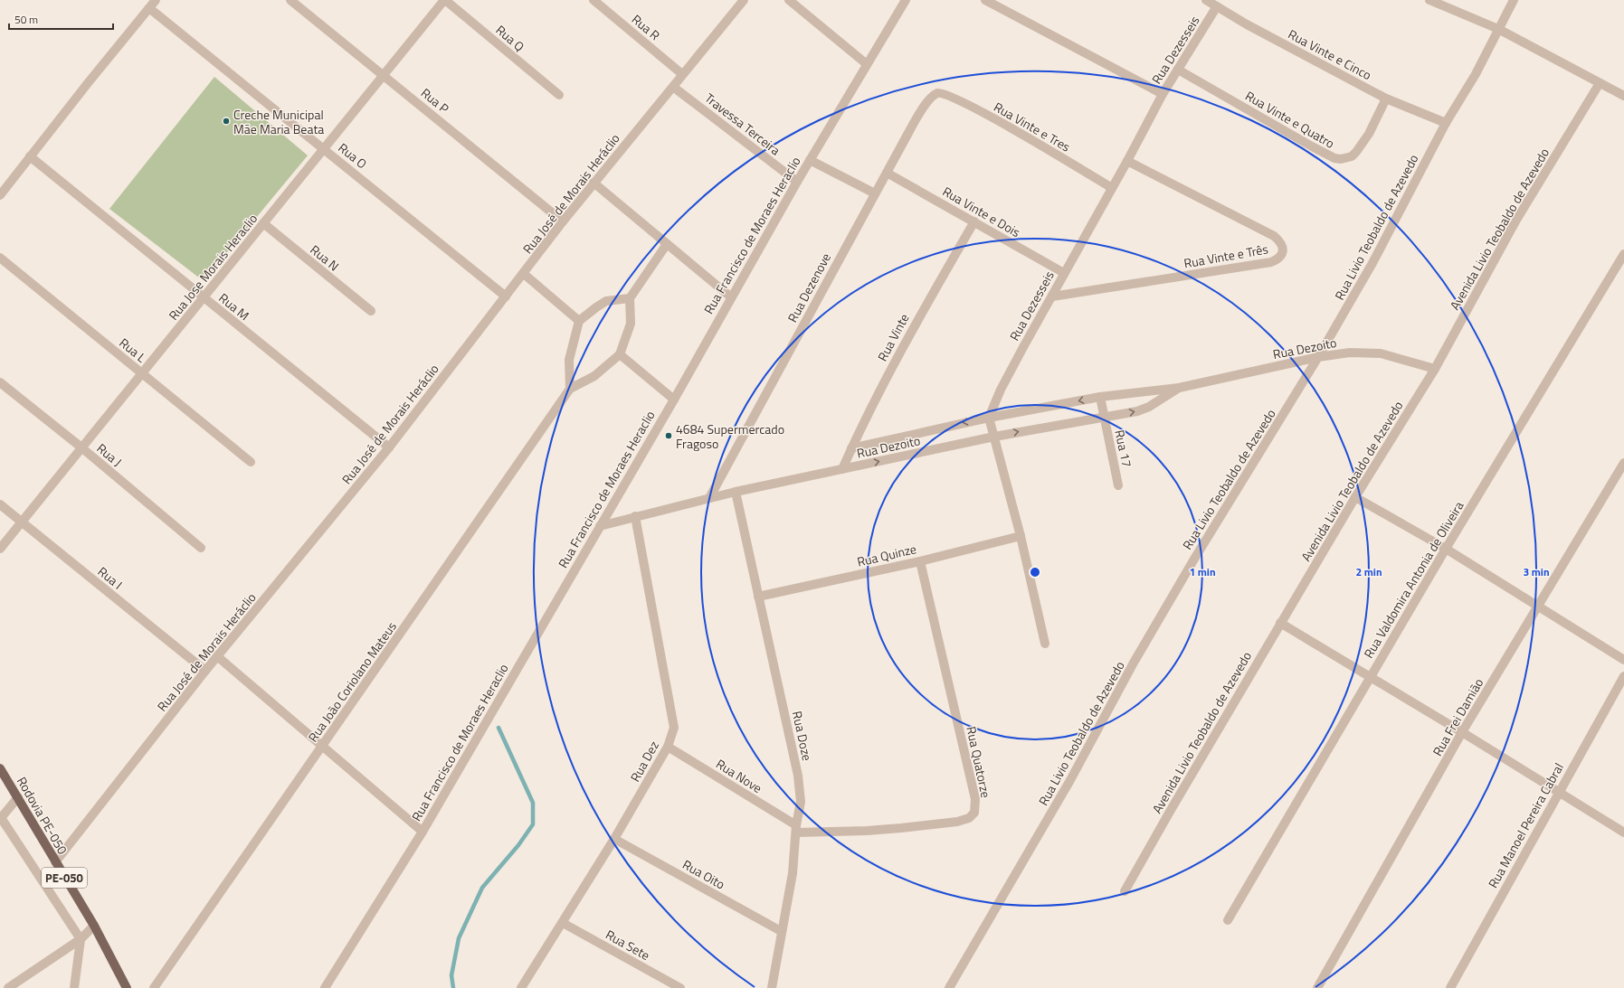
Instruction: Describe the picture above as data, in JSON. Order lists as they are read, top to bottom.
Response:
{
  "streets": {
    "main road": ["Rodovia PE-050", "PE-050"],
    "street": [
      "Rua R",
      "Rua Q",
      "Rua Dezesseis",
      "Rua Vinte e Cinco",
      "Rua P",
      "Rua Vinte e Quatro",
      "Travessa Terceira",
      "Rua Vinte e Tres",
      "Rua O",
      "Rua José de Morais Heráclio",
      "Rua Vinte e Dois",
      "Rua Livio Teobaldo de Azevedo",
      "Avenida Livio Teobaldo de Azevedo",
      "Rua Francisco de Moraes Heraclio",
      "Rua Vinte e Três",
      "Rua N",
      "Rua Jose Morais Heraclio",
      "Rua Dezenove",
      "Rua M",
      "Rua Vinte",
      "Rua Dezoito",
      "Rua L",
      "Rua 17",
      "Rua J",
      "Rua Quinze",
      "Rua I",
      "Rua Valdomira Antonia de Oliveira",
      "Rua João Coriolano Mateus",
      "Rua Frei Damião",
      "Rua Doze",
      "Rua Dez",
      "Rua Quatorze",
      "Rua Nove",
      "Rua Manoel Pereira Cabral",
      "Rua Oito",
      "Rua Sete"
    ]
  },
  "crossings": [
    ["Rua R", "Rua José de Morais Heráclio"],
    ["Rua Q", "Rua Jose Morais Heraclio"],
    ["Rua Dezesseis", "Rua Vinte e Cinco"],
    ["Rua Dezesseis", "Rua Vinte e Quatro"],
    ["Rua Dezesseis", "Rua Vinte e Tres"],
    ["Rua Dezesseis", "Rua Vinte e Dois"],
    ["Rua Dezesseis", "Rua Vinte e Três"],
    ["Rua Dezesseis", "Rua Dezoito"],
    ["Rua Vinte e Cinco", "Rua Vinte e Quatro"],
    ["Rua Vinte e Cinco", "Rua Livio Teobaldo de Azevedo"],
    ["Rua P", "Rua José de Morais Heráclio"],
    ["Rua P", "Rua Jose Morais Heraclio"],
    ["Travessa Terceira", "Rua José de Morais Heráclio"],
    ["Travessa Terceira", "Rua Francisco de Moraes Heraclio"],
    ["Rua Vinte e Tres", "Rua Dezenove"],
    ["Rua O", "Rua José de Morais Heráclio"],
    ["Rua O", "Rua Jose Morais Heraclio"],
    ["Rua José de Morais Heráclio", "Rua M"],
    ["Rua José de Morais Heráclio", "Rua I"],
    ["Rua José de Morais Heráclio", "Rodovia PE-050"],
    ["Rua Vinte e Dois", "Rua Dezenove"],
    ["Rua Vinte e Dois", "Rua Vinte"],
    ["Rua Livio Teobaldo de Azevedo", "Rua Dezoito"],
    ["Avenida Livio Teobaldo de Azevedo", "Rua Dezoito"],
    ["Rua Francisco de Moraes Heraclio", "Rua Dezoito"],
    ["Rua N", "Rua Jose Morais Heraclio"],
    ["Rua Jose Morais Heraclio", "Rua M"],
    ["Rua Jose Morais Heraclio", "Rua L"],
    ["Rua Jose Morais Heraclio", "Rua J"],
    ["Rua Jose Morais Heraclio", "Rua I"],
    ["Rua Dezenove", "Rua Dezoito"],
    ["Rua Vinte", "Rua Dezoito"],
    ["Rua Dezoito", "Rua 17"],
    ["Rua Dezoito", "Rua Doze"],
    ["Rua Dezoito", "Rua Dez"],
    ["Rua Quinze", "Rua Doze"],
    ["Rua Quinze", "Rua Quatorze"],
    ["Rua Doze", "Rua Quatorze"],
    ["Rua Doze", "Rua Nove"],
    ["Rua Doze", "Rua Oito"],
    ["Rua Dez", "Rua Nove"],
    ["Rua Dez", "Rua Oito"],
    ["Rua Dez", "Rua Sete"],
    ["Rua Quatorze", "Rua Nove"]
  ],
  "places": ["Creche Municipal Mãe Maria Beata", "4684 Supermercado Fragoso"],
  "scale_bar": "50 m",
  "rings": ["1 min", "2 min", "3 min"]
}
